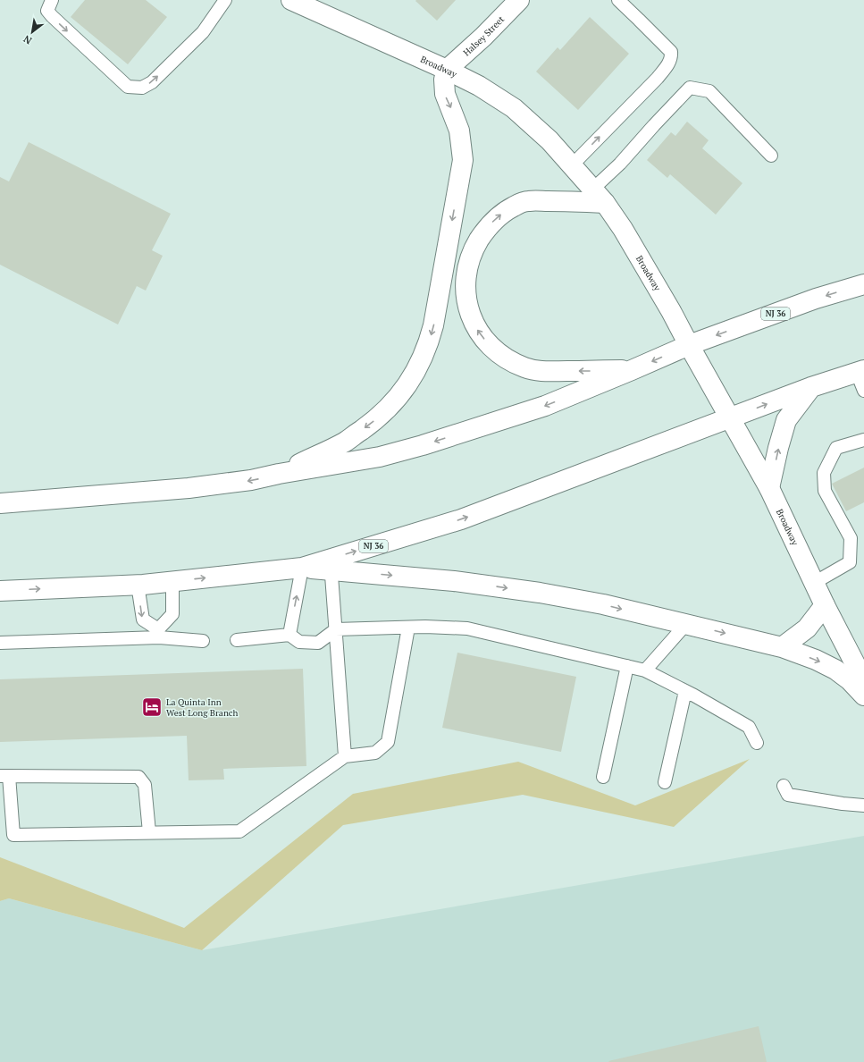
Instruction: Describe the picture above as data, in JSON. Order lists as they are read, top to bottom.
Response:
{
  "streets": {
    "main road": ["Halsey Street", "Broadway", "NJ 36"]
  },
  "crossings": [
    ["Halsey Street", "Broadway"],
    ["Broadway", "NJ 36"]
  ],
  "places": {
    "hotel": ["La Quinta Inn West Long Branch"]
  },
  "north": "bottom left"
}
